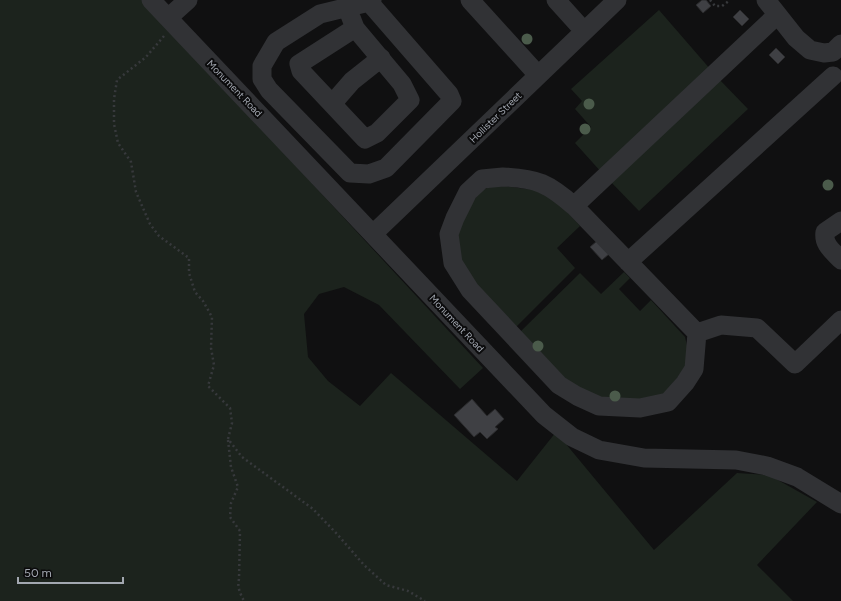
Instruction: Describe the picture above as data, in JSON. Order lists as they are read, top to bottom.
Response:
{
  "streets": {
    "street": ["Monument Road", "Hollister Street"]
  },
  "crossings": [
    ["Monument Road", "Hollister Street"]
  ],
  "scale_bar": "50 m"
}
